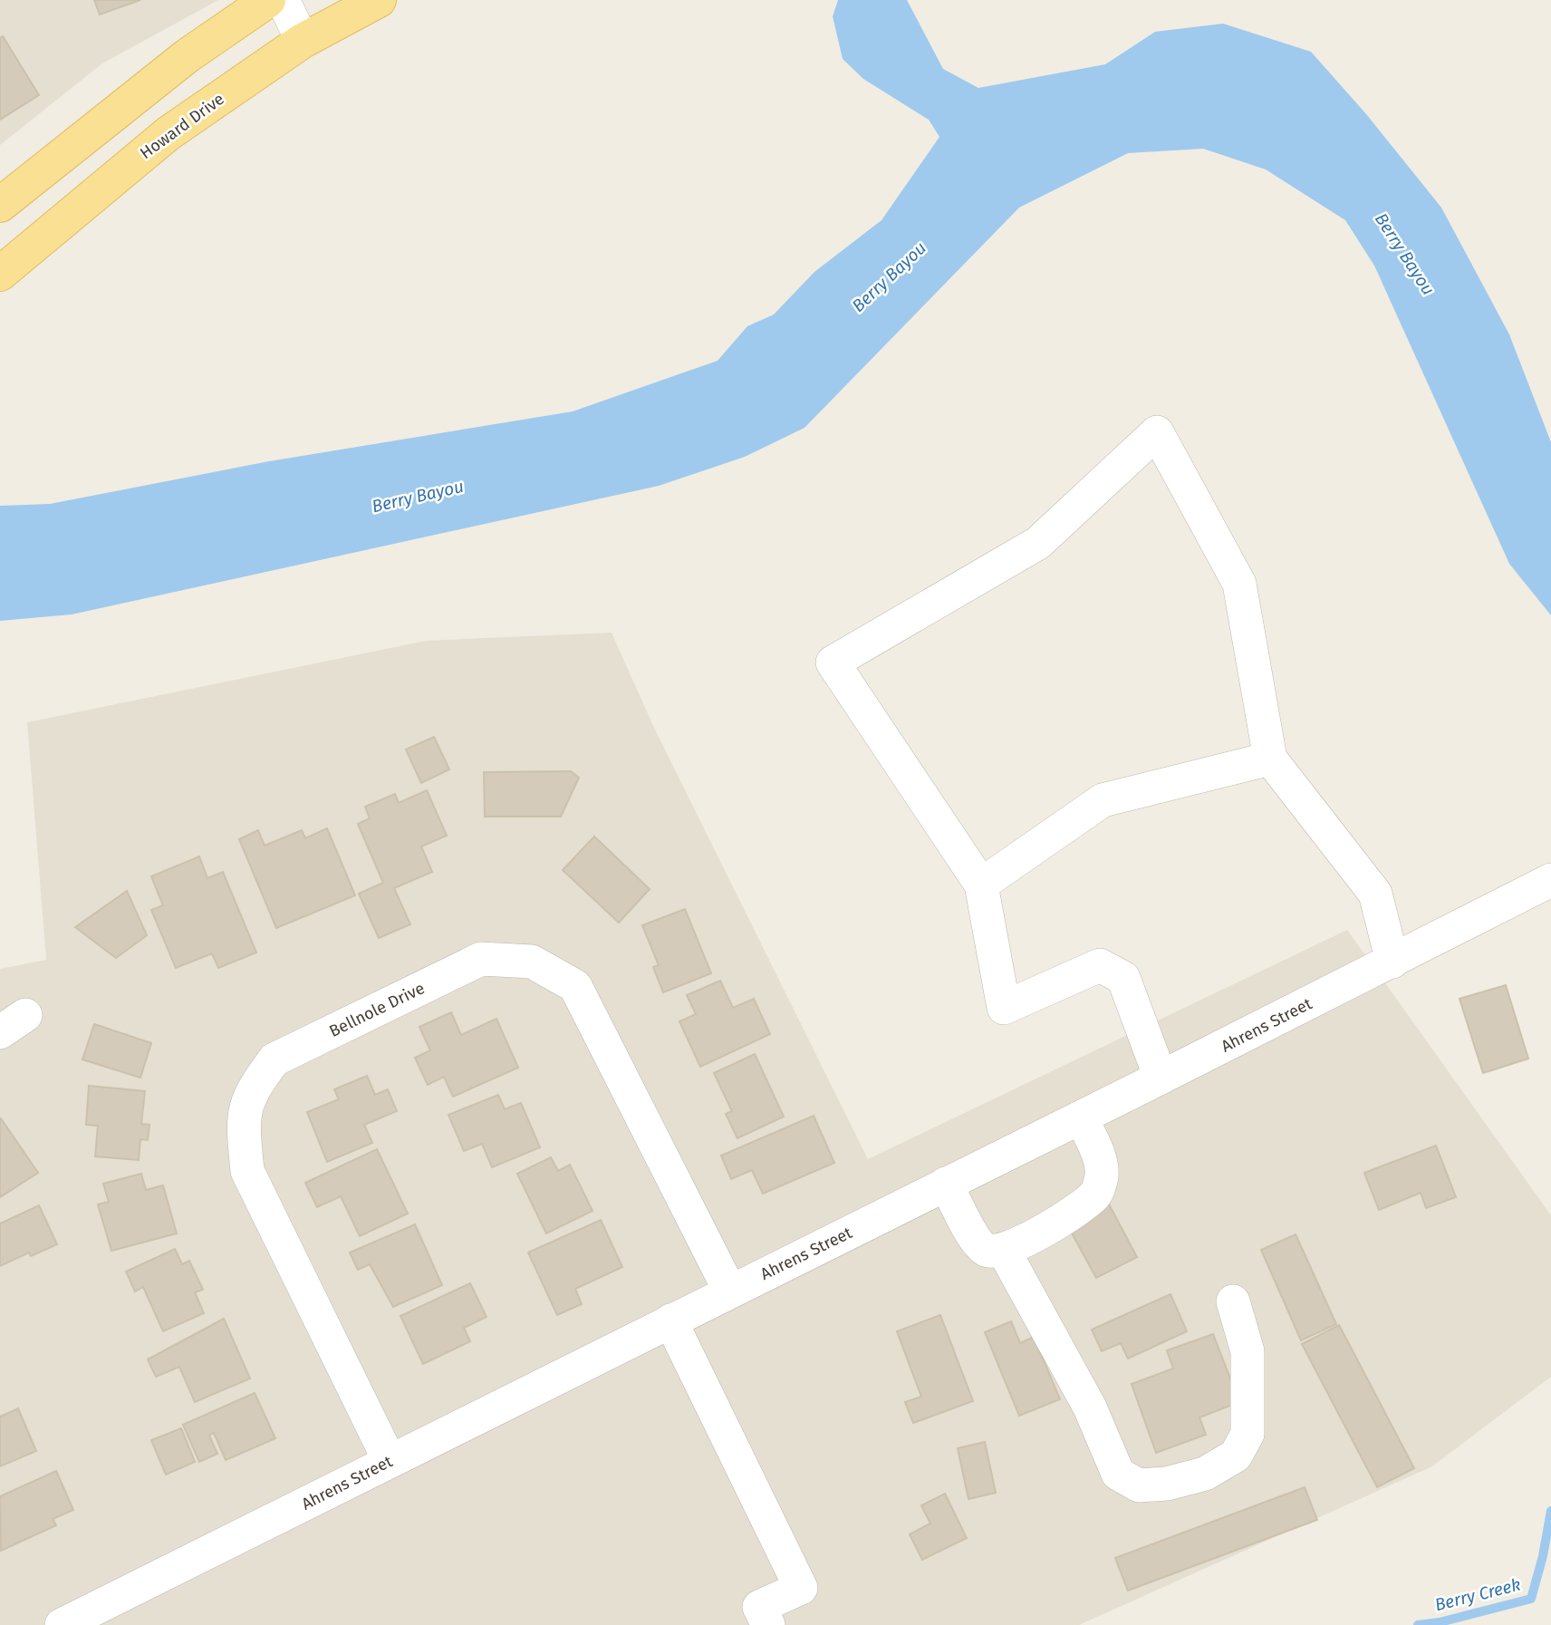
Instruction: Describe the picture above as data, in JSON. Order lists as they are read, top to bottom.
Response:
{
  "streets": {
    "main road": ["Howard Drive"],
    "street": ["Bellnole Drive", "Ahrens Street"]
  },
  "crossings": [
    ["Bellnole Drive", "Ahrens Street"]
  ],
  "water": ["Berry Bayou", "Berry Creek"]
}
